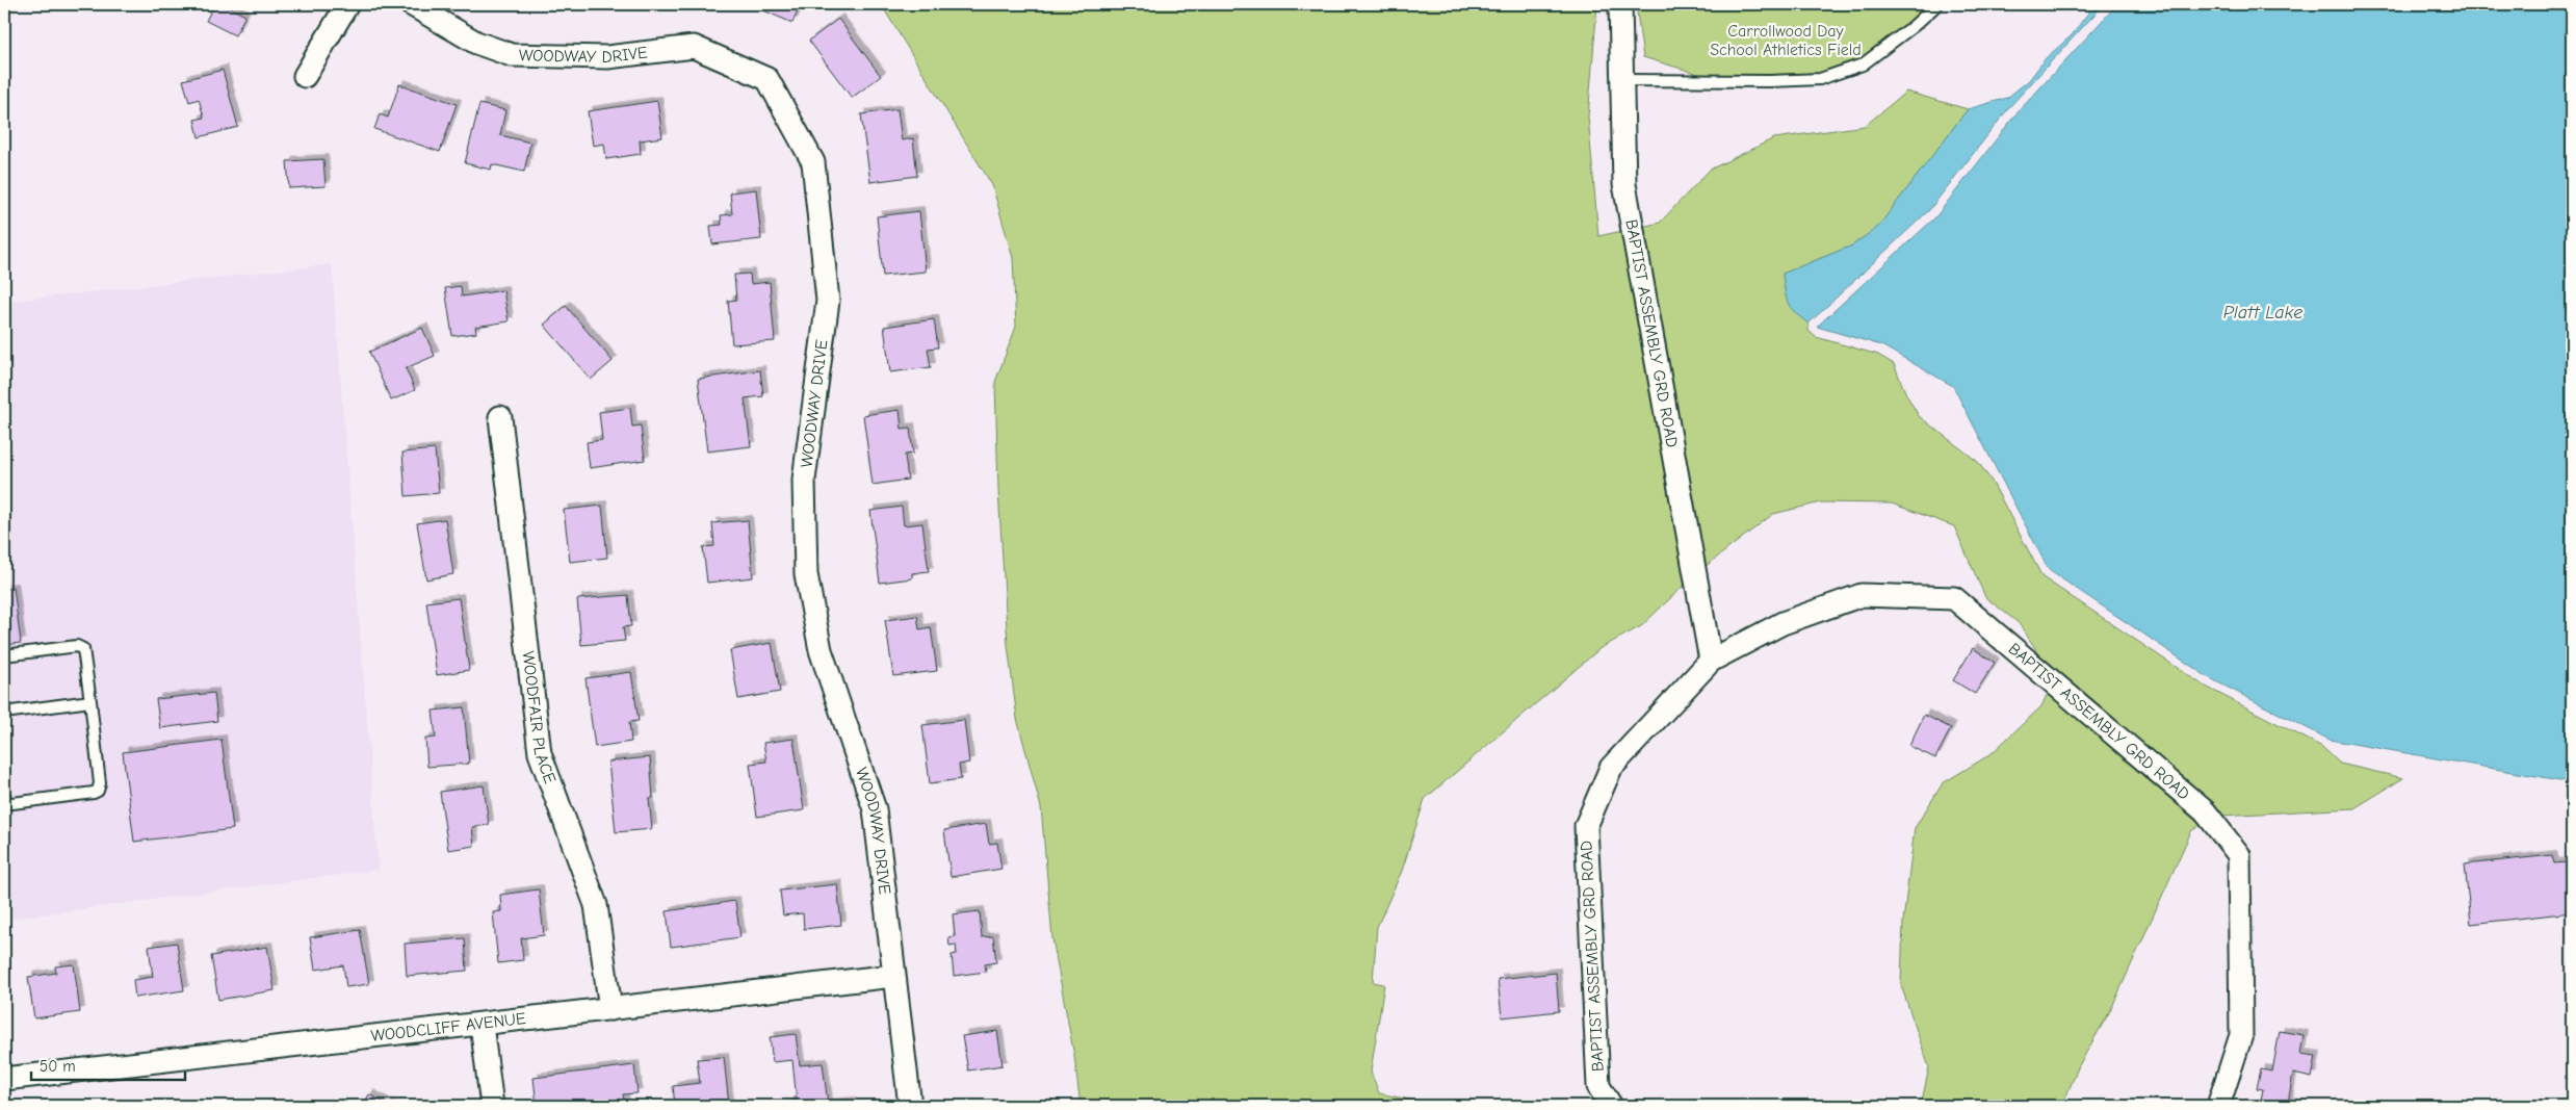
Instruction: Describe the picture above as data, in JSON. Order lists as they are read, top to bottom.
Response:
{
  "streets": {
    "street": [
      "WOODWAY DRIVE",
      "BAPTIST ASSEMBLY GRD ROAD",
      "WOODFAIR PLACE",
      "WOODCLIFF AVENUE"
    ]
  },
  "crossings": [
    ["WOODWAY DRIVE", "WOODCLIFF AVENUE"],
    ["WOODFAIR PLACE", "WOODCLIFF AVENUE"]
  ],
  "water": ["Platt Lake"],
  "parks": ["Carrollwood Day School Athletics Field"],
  "scale_bar": "50 m"
}
